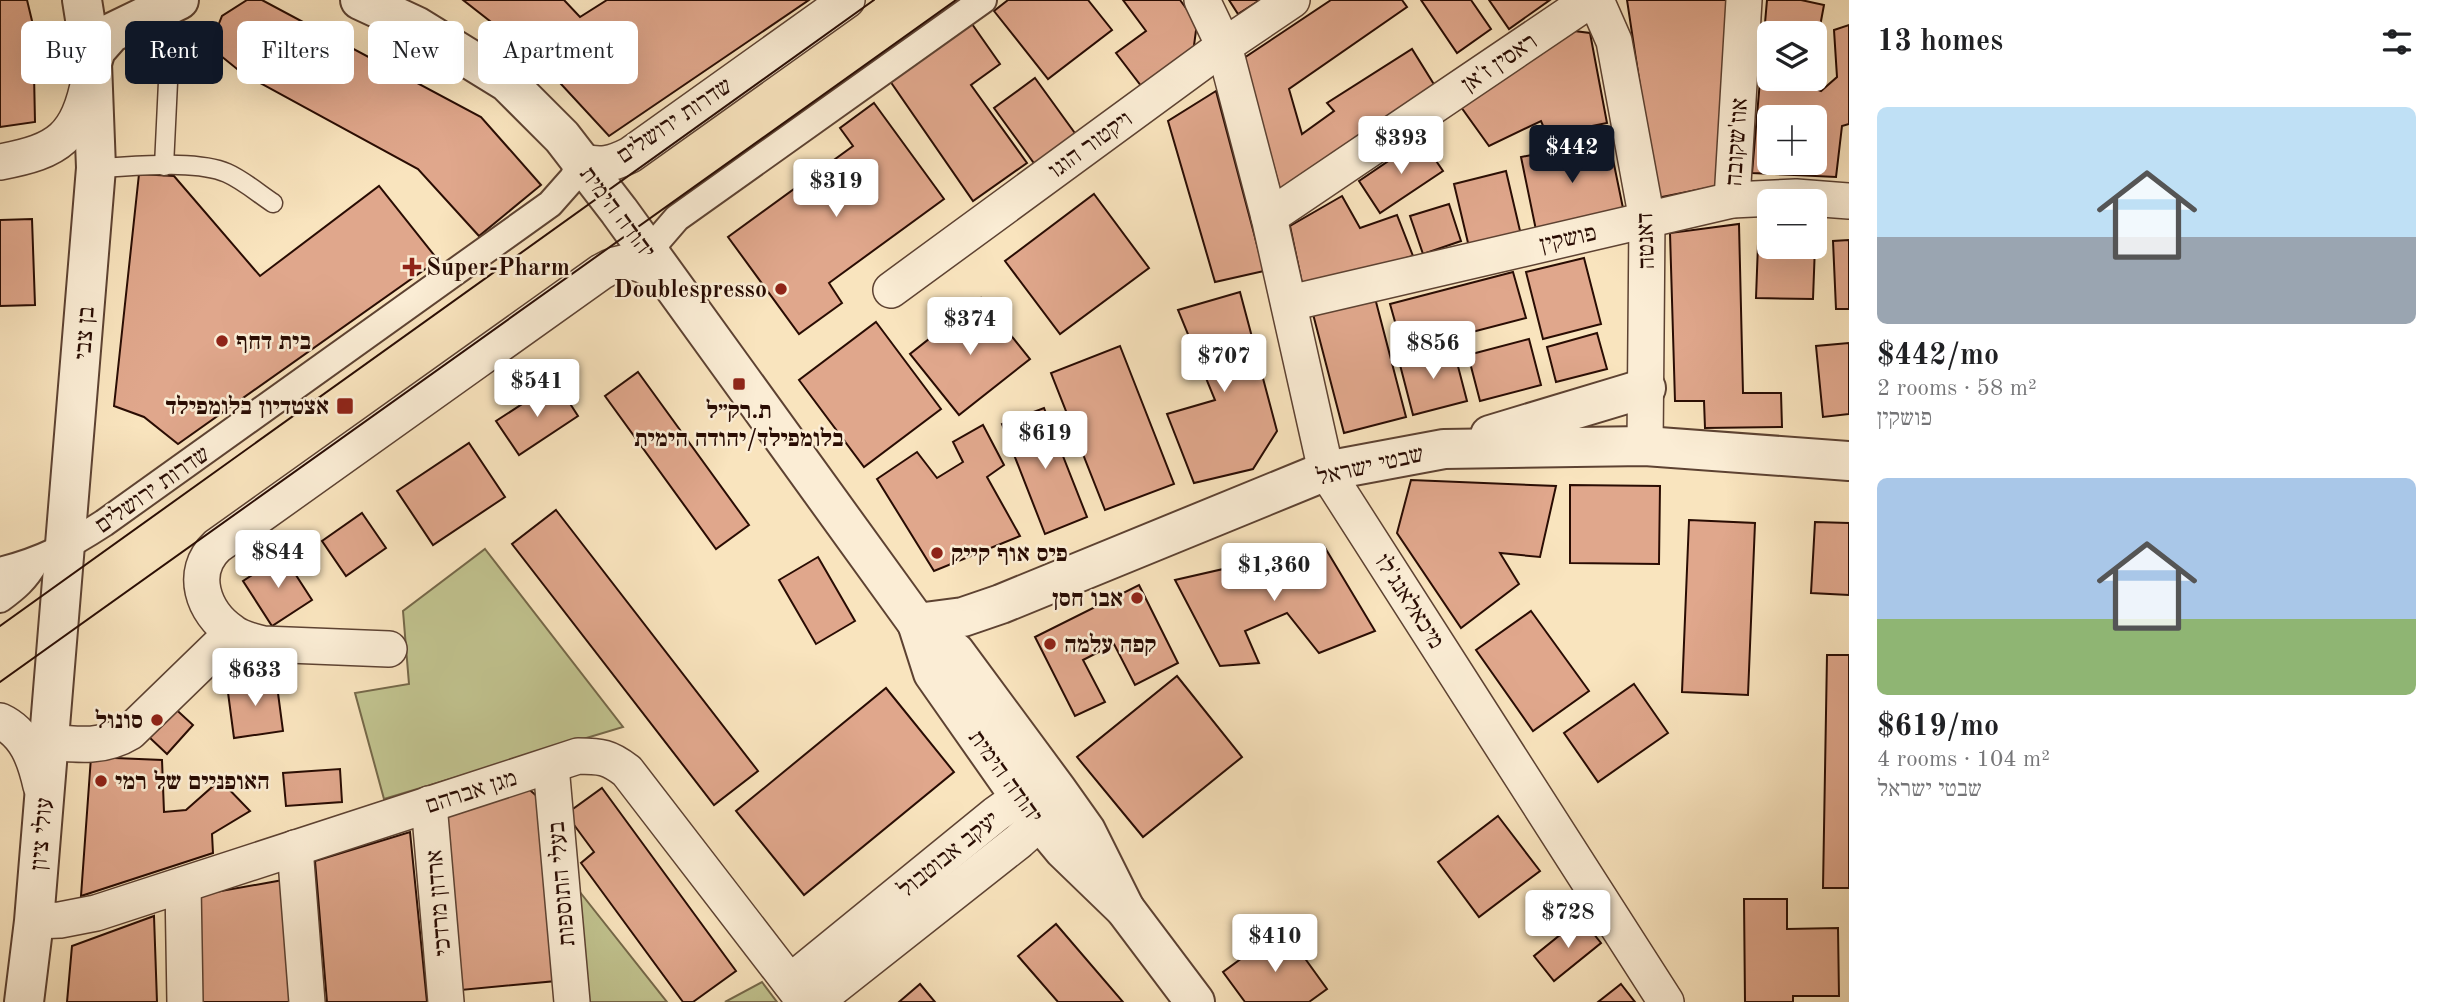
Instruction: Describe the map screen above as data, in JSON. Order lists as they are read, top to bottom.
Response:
{
  "streets": {
    "street": [
      "ראסין ז'אן",
      "שדרות ירושלים",
      "אוז'שקובה",
      "ויקטור הוגו",
      "יהודה הימית",
      "פושקין",
      "דאנטה",
      "בן צבי",
      "שבטי ישראל",
      "מיכאלאנג'לו",
      "מגן אברהם",
      "עולי ציון",
      "יעקב אבוטבול",
      "בעלי התוספות",
      "ארדון מרדכי"
    ]
  },
  "crossings": [
    ["ראסין ז'אן", "מיכאלאנג'לו"],
    ["שדרות ירושלים", "יהודה הימית"],
    ["שדרות ירושלים", "בן צבי"],
    ["אוז'שקובה", "פושקין"],
    ["ויקטור הוגו", "מיכאלאנג'לו"],
    ["יהודה הימית", "שבטי ישראל"],
    ["יהודה הימית", "יעקב אבוטבול"],
    ["פושקין", "דאנטה"],
    ["פושקין", "מיכאלאנג'לו"],
    ["דאנטה", "שבטי ישראל"],
    ["בן צבי", "עולי ציון"],
    ["שבטי ישראל", "מיכאלאנג'לו"],
    ["מגן אברהם", "עולי ציון"],
    ["מגן אברהם", "יעקב אבוטבול"],
    ["מגן אברהם", "בעלי התוספות"],
    ["מגן אברהם", "ארדון מרדכי"]
  ],
  "places": {
    "health": ["Super-Pharm"],
    "other": [
      "Doublespresso",
      "בית דחף",
      "פיס אוף קייק",
      "אבו חסן",
      "קפה עלמה",
      "סונול",
      "האופניים של רמי"
    ],
    "transit": ["ת.רק״ל בלומפילד/יהודה הימית", "אצטדיון בלומפילד"]
  },
  "page": {
    "heading": "13 homes",
    "map_buttons": ["+", "−"],
    "chip": [
      "Buy",
      "Rent",
      "Filters",
      "New",
      "Apartment"
    ],
    "list": [
      {
        "name": "$442/mo",
        "note": "2 rooms · 58 m² · פושקין"
      },
      {
        "name": "$619/mo",
        "note": "4 rooms · 104 m² · שבטי ישראל"
      }
    ],
    "price": [
      "$393",
      "$442",
      "$319",
      "$374",
      "$856",
      "$707",
      "$541",
      "$619",
      "$844",
      "$1,360",
      "$633",
      "$728",
      "$410"
    ]
  }
}
